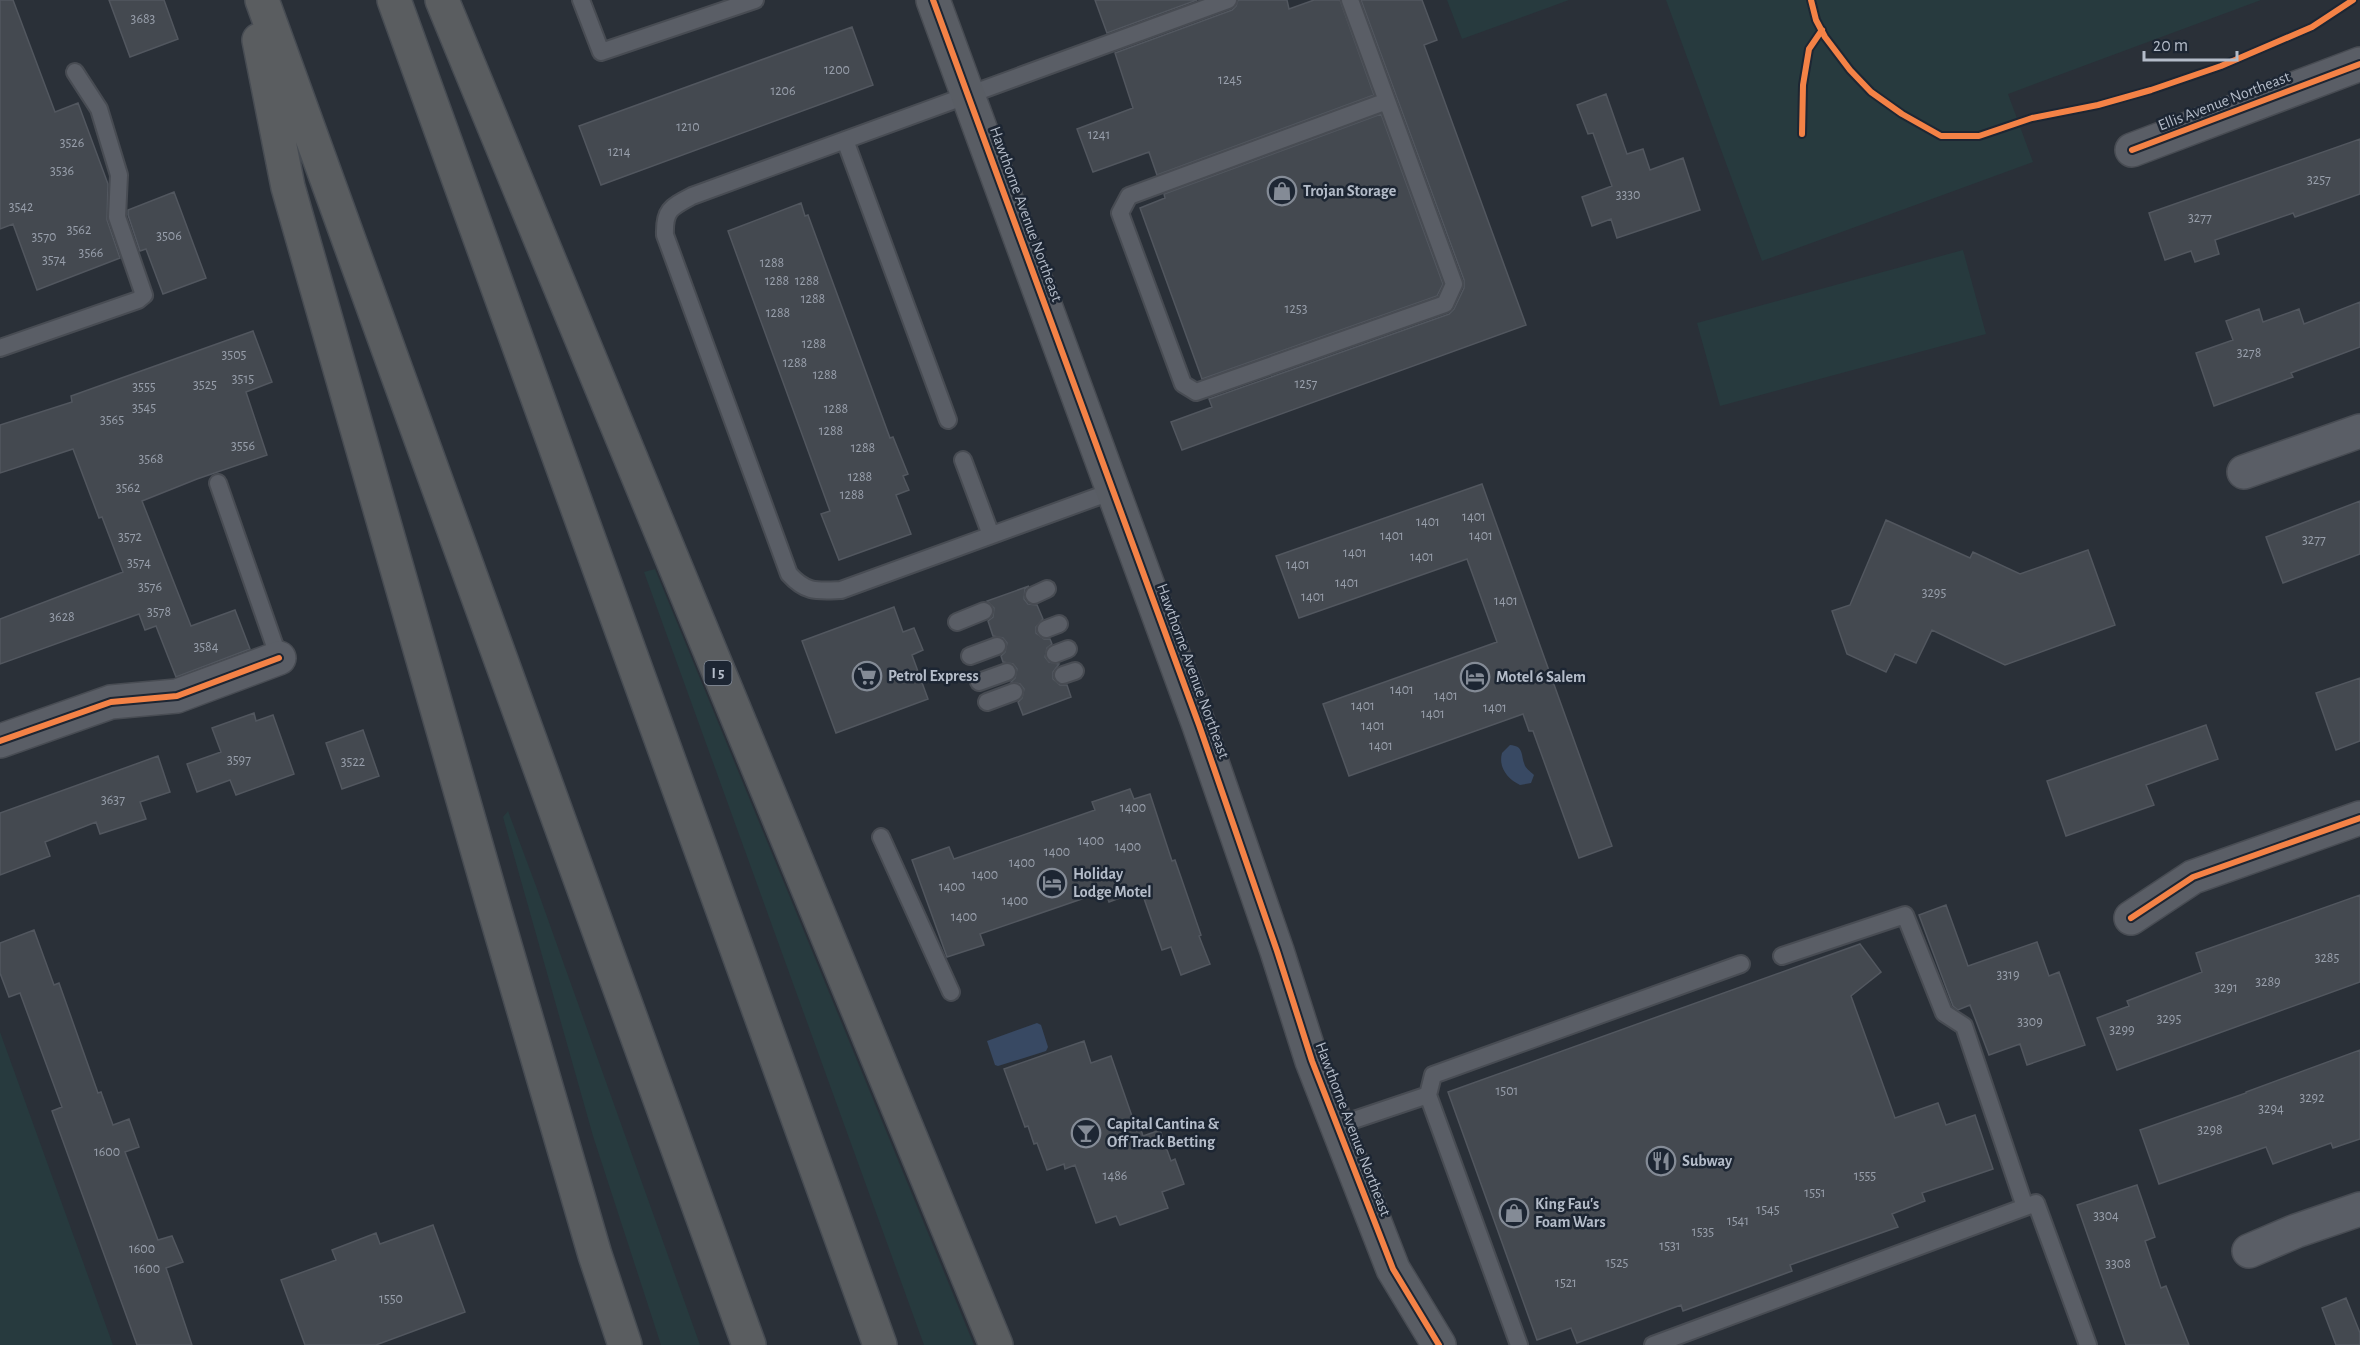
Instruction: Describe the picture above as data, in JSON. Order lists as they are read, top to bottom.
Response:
{
  "streets": {
    "highway": ["I 5"],
    "main road": ["Hawthorne Avenue Northeast"],
    "street": ["Ellis Avenue Northeast"]
  },
  "places": {
    "shop": ["Trojan Storage", "King Fau's Foam Wars"],
    "supermarket": ["Petrol Express"],
    "hotel": ["Motel 6 Salem", "Holiday Lodge Motel"],
    "bar": ["Capital Cantina & Off Track Betting"],
    "restaurant": ["Subway"]
  },
  "house_numbers": [
    "3683",
    "1200",
    "1245",
    "1206",
    "1210",
    "1241",
    "3526",
    "1214",
    "3536",
    "3257",
    "3330",
    "3542",
    "3277",
    "3562",
    "3506",
    "3570",
    "3566",
    "3574",
    "1288",
    "1288",
    "1288",
    "1288",
    "1253",
    "1288",
    "1288",
    "3278",
    "3505",
    "1288",
    "1288",
    "3515",
    "1257",
    "3525",
    "3555",
    "3545",
    "1288",
    "3565",
    "1288",
    "3556",
    "1288",
    "3568",
    "1288",
    "3562",
    "1288",
    "1401",
    "1401",
    "1401",
    "1401",
    "3572",
    "3277",
    "1401",
    "1401",
    "3574",
    "1401",
    "1401",
    "3576",
    "3295",
    "1401",
    "1401",
    "3578",
    "3628",
    "3584",
    "1401",
    "1401",
    "1401",
    "1401",
    "1401",
    "1401",
    "1401",
    "3597",
    "3522",
    "3637",
    "1400",
    "1400",
    "1400",
    "1400",
    "1400",
    "1400",
    "1400",
    "1400",
    "1400",
    "3285",
    "3319",
    "3289",
    "3291",
    "3295",
    "3309",
    "3299",
    "1501",
    "3292",
    "3294",
    "3298",
    "1600",
    "1486",
    "1555",
    "1551",
    "1545",
    "3304",
    "1541",
    "1535",
    "1531",
    "1600",
    "1525",
    "3308",
    "1600",
    "1521",
    "1550"
  ],
  "scale_bar": "20 m"
}
